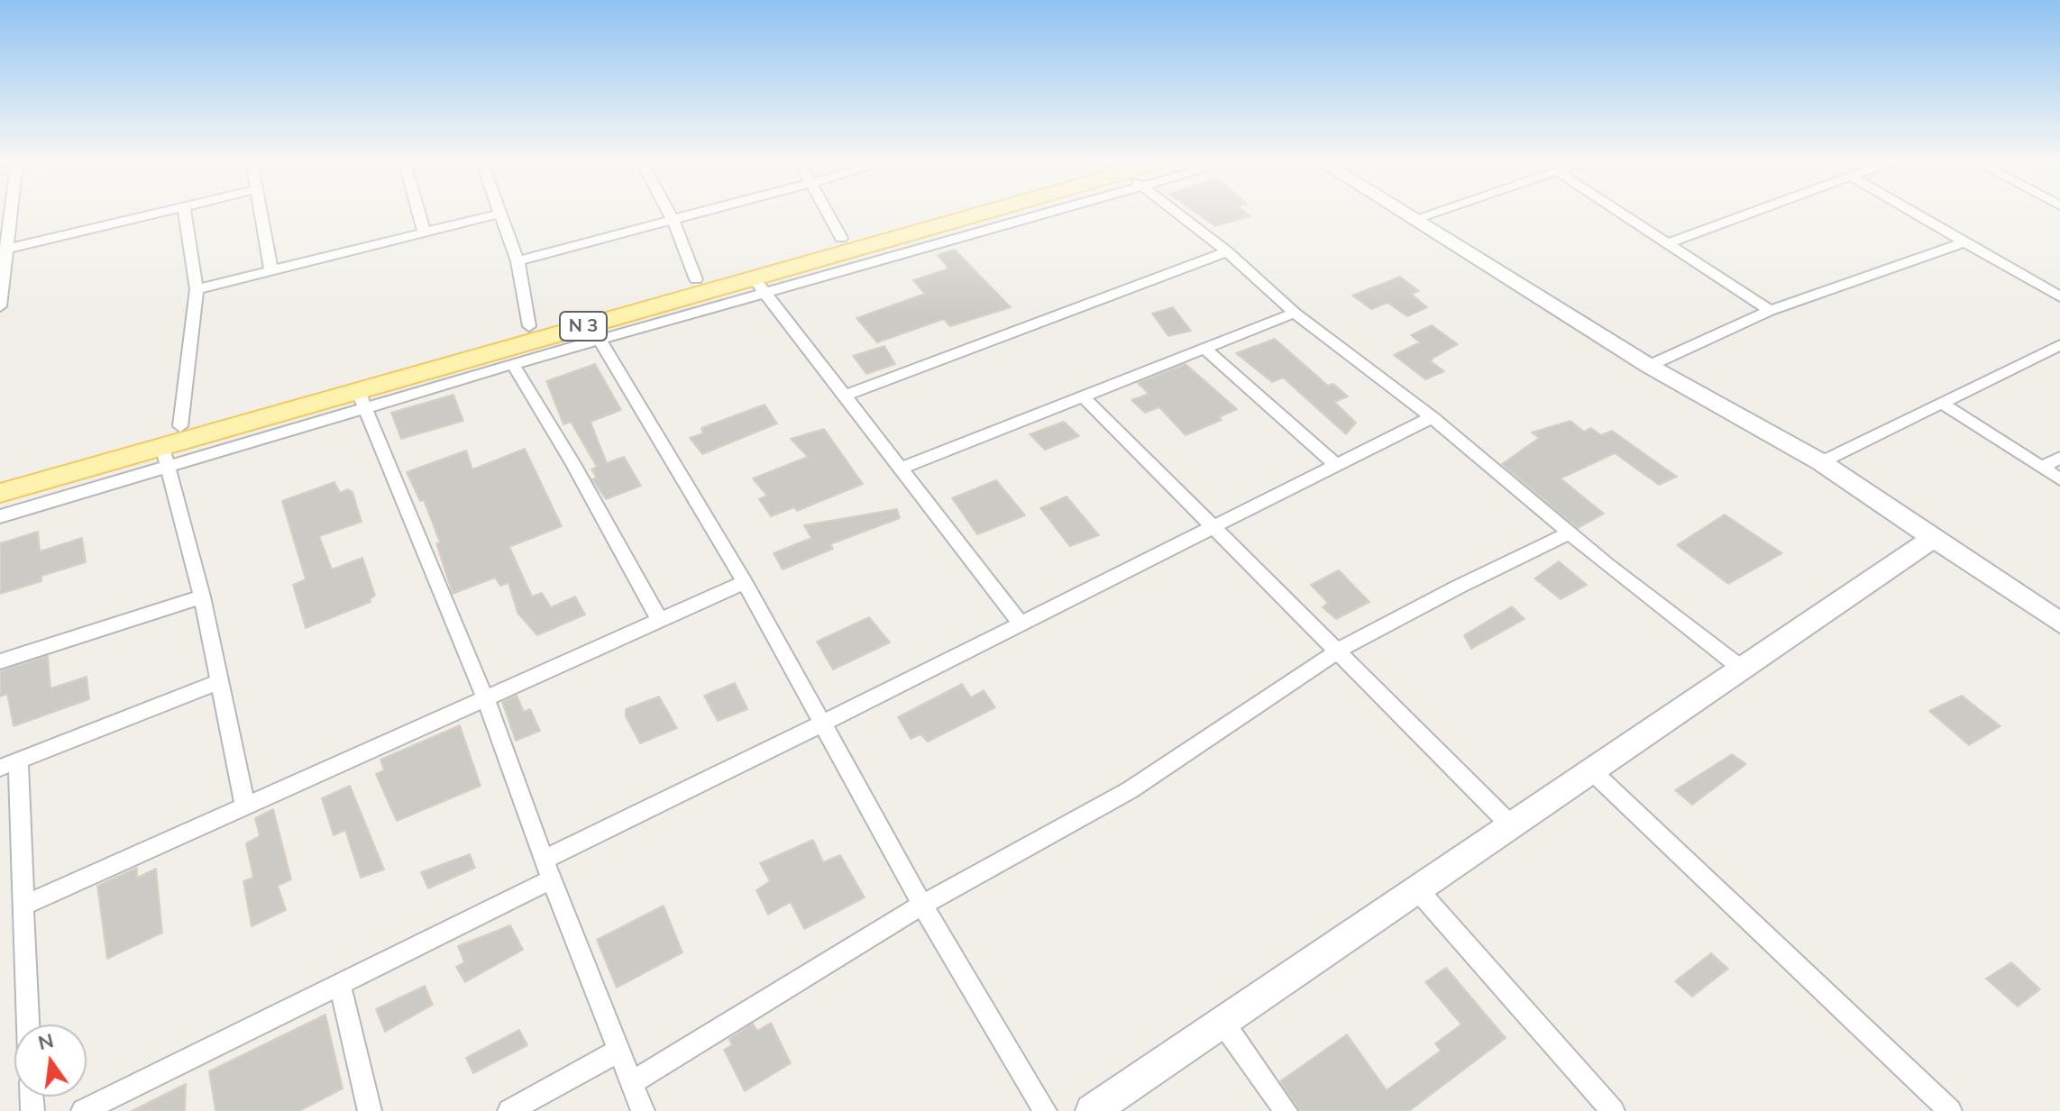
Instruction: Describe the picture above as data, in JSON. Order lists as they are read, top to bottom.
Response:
{
  "streets": {
    "main road": ["N 3"]
  },
  "north": "top"
}
